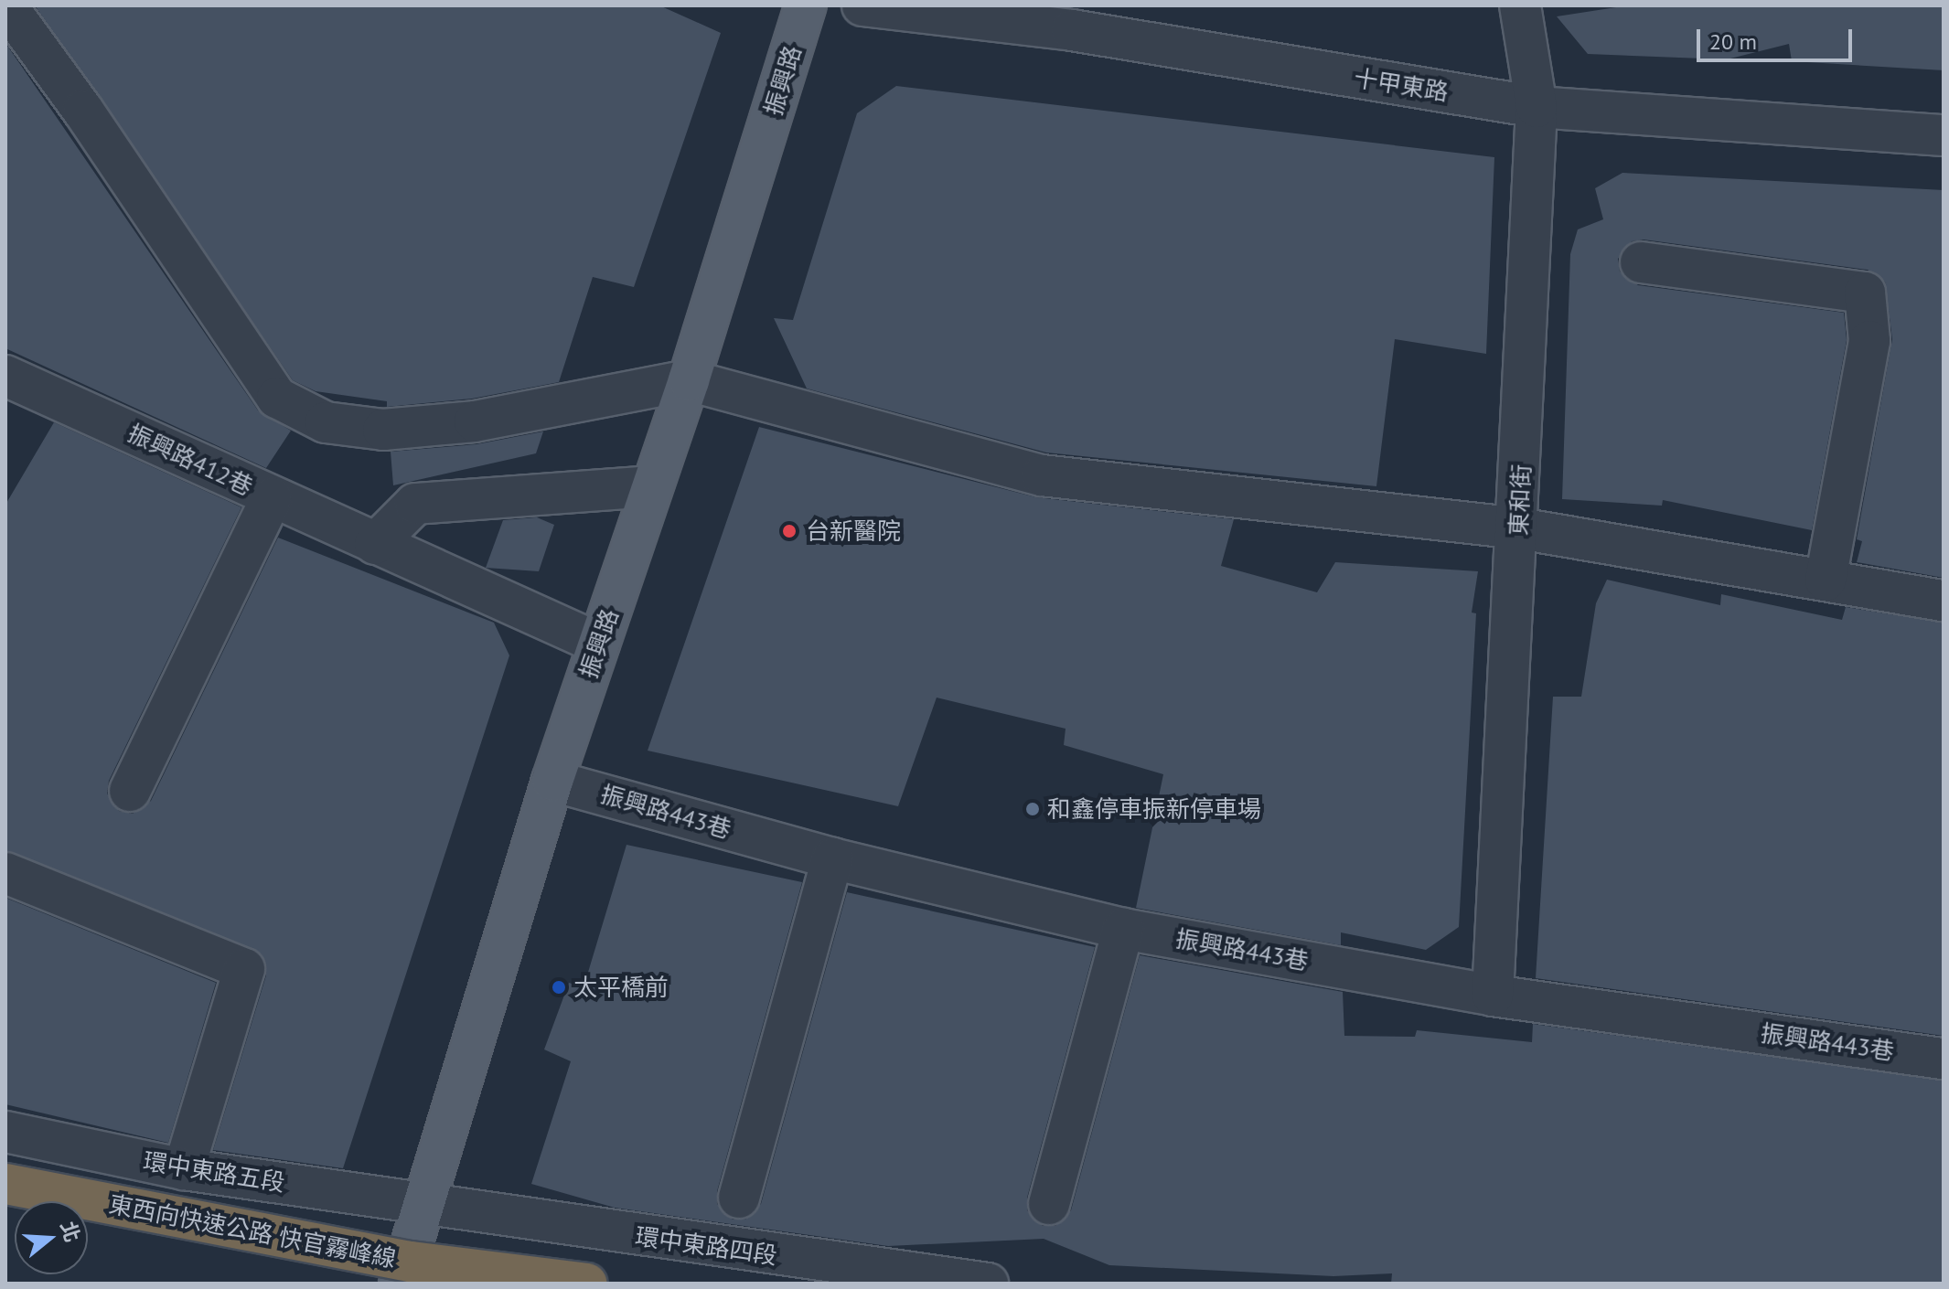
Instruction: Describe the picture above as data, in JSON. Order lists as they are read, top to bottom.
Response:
{
  "streets": {
    "highway": ["東西向快速公路 快官霧峰線"],
    "main road": ["振興路"],
    "street": [
      "十甲東路",
      "振興路412巷",
      "東和街",
      "振興路443巷",
      "環中東路五段",
      "環中東路四段"
    ]
  },
  "crossings": [
    ["振興路", "振興路412巷"],
    ["振興路", "振興路443巷"],
    ["振興路", "環中東路五段"],
    ["振興路", "環中東路四段"],
    ["十甲東路", "東和街"],
    ["東和街", "振興路443巷"],
    ["環中東路五段", "環中東路四段"]
  ],
  "places": ["台新醫院", "和鑫停車振新停車場", "太平橋前"],
  "scale_bar": "20 m",
  "north": "right"
}
